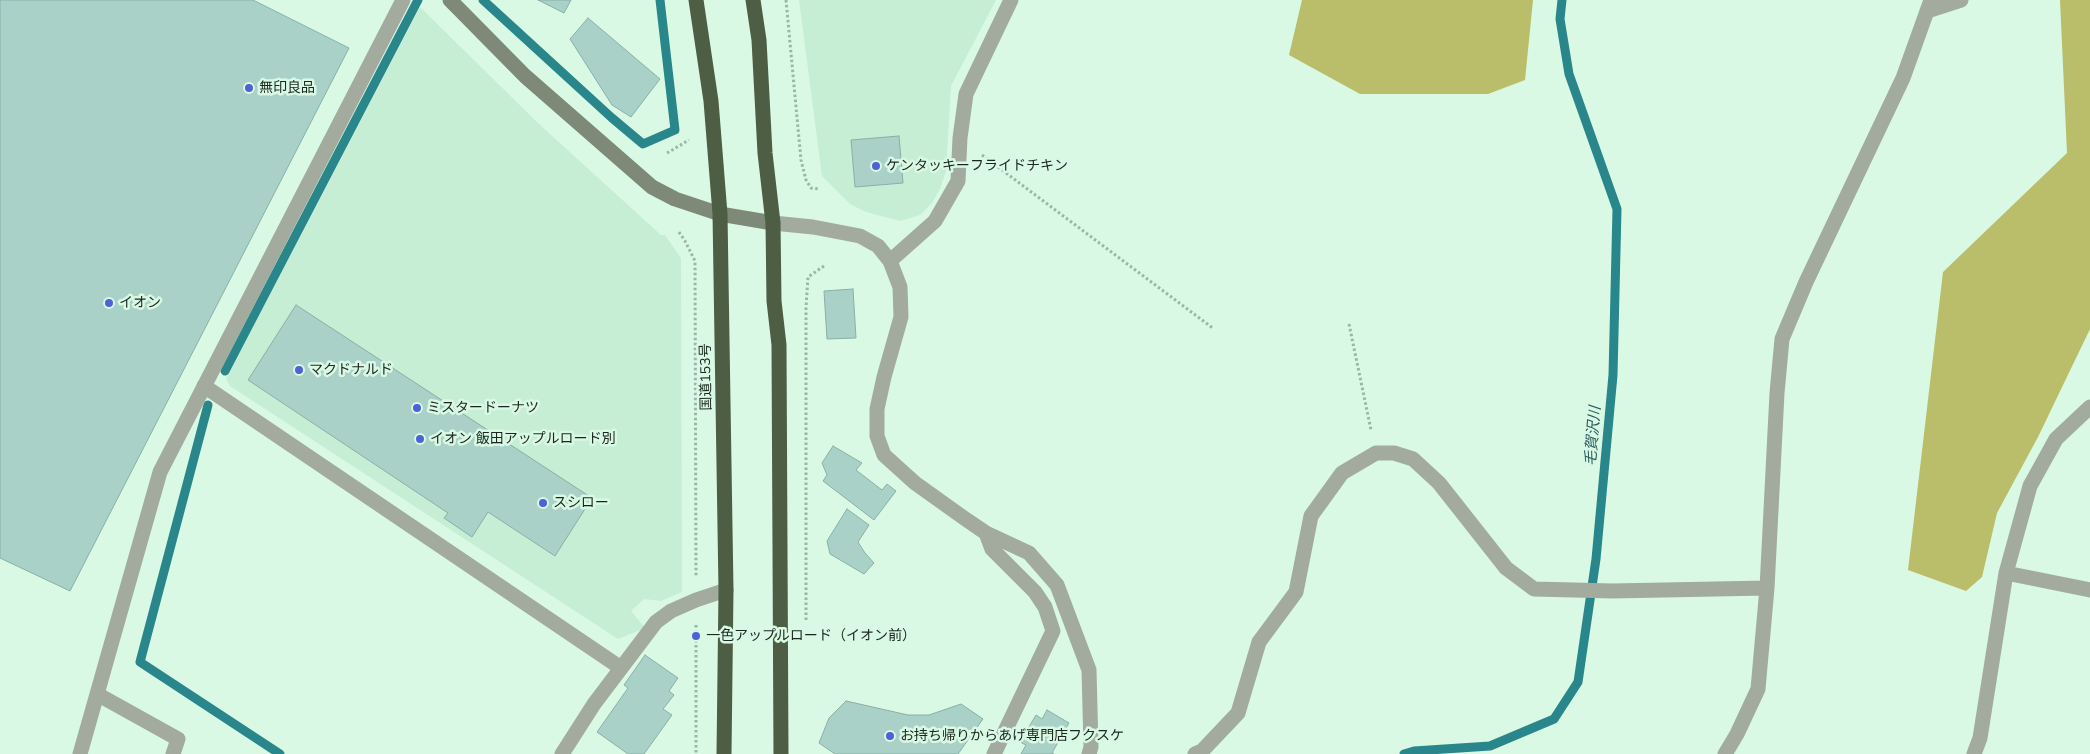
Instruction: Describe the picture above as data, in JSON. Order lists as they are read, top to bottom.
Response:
{
  "streets": {
    "highway": ["国道153号"]
  },
  "water": ["毛賀沢川"],
  "places": [
    "無印良品",
    "ケンタッキーフライドチキン",
    "イオン",
    "マクドナルド",
    "ミスタードーナツ",
    "イオン 飯田アップルロード別",
    "スシロー",
    "一色アップルロード（イオン前）",
    "お持ち帰りからあげ専門店フクスケ"
  ]
}
